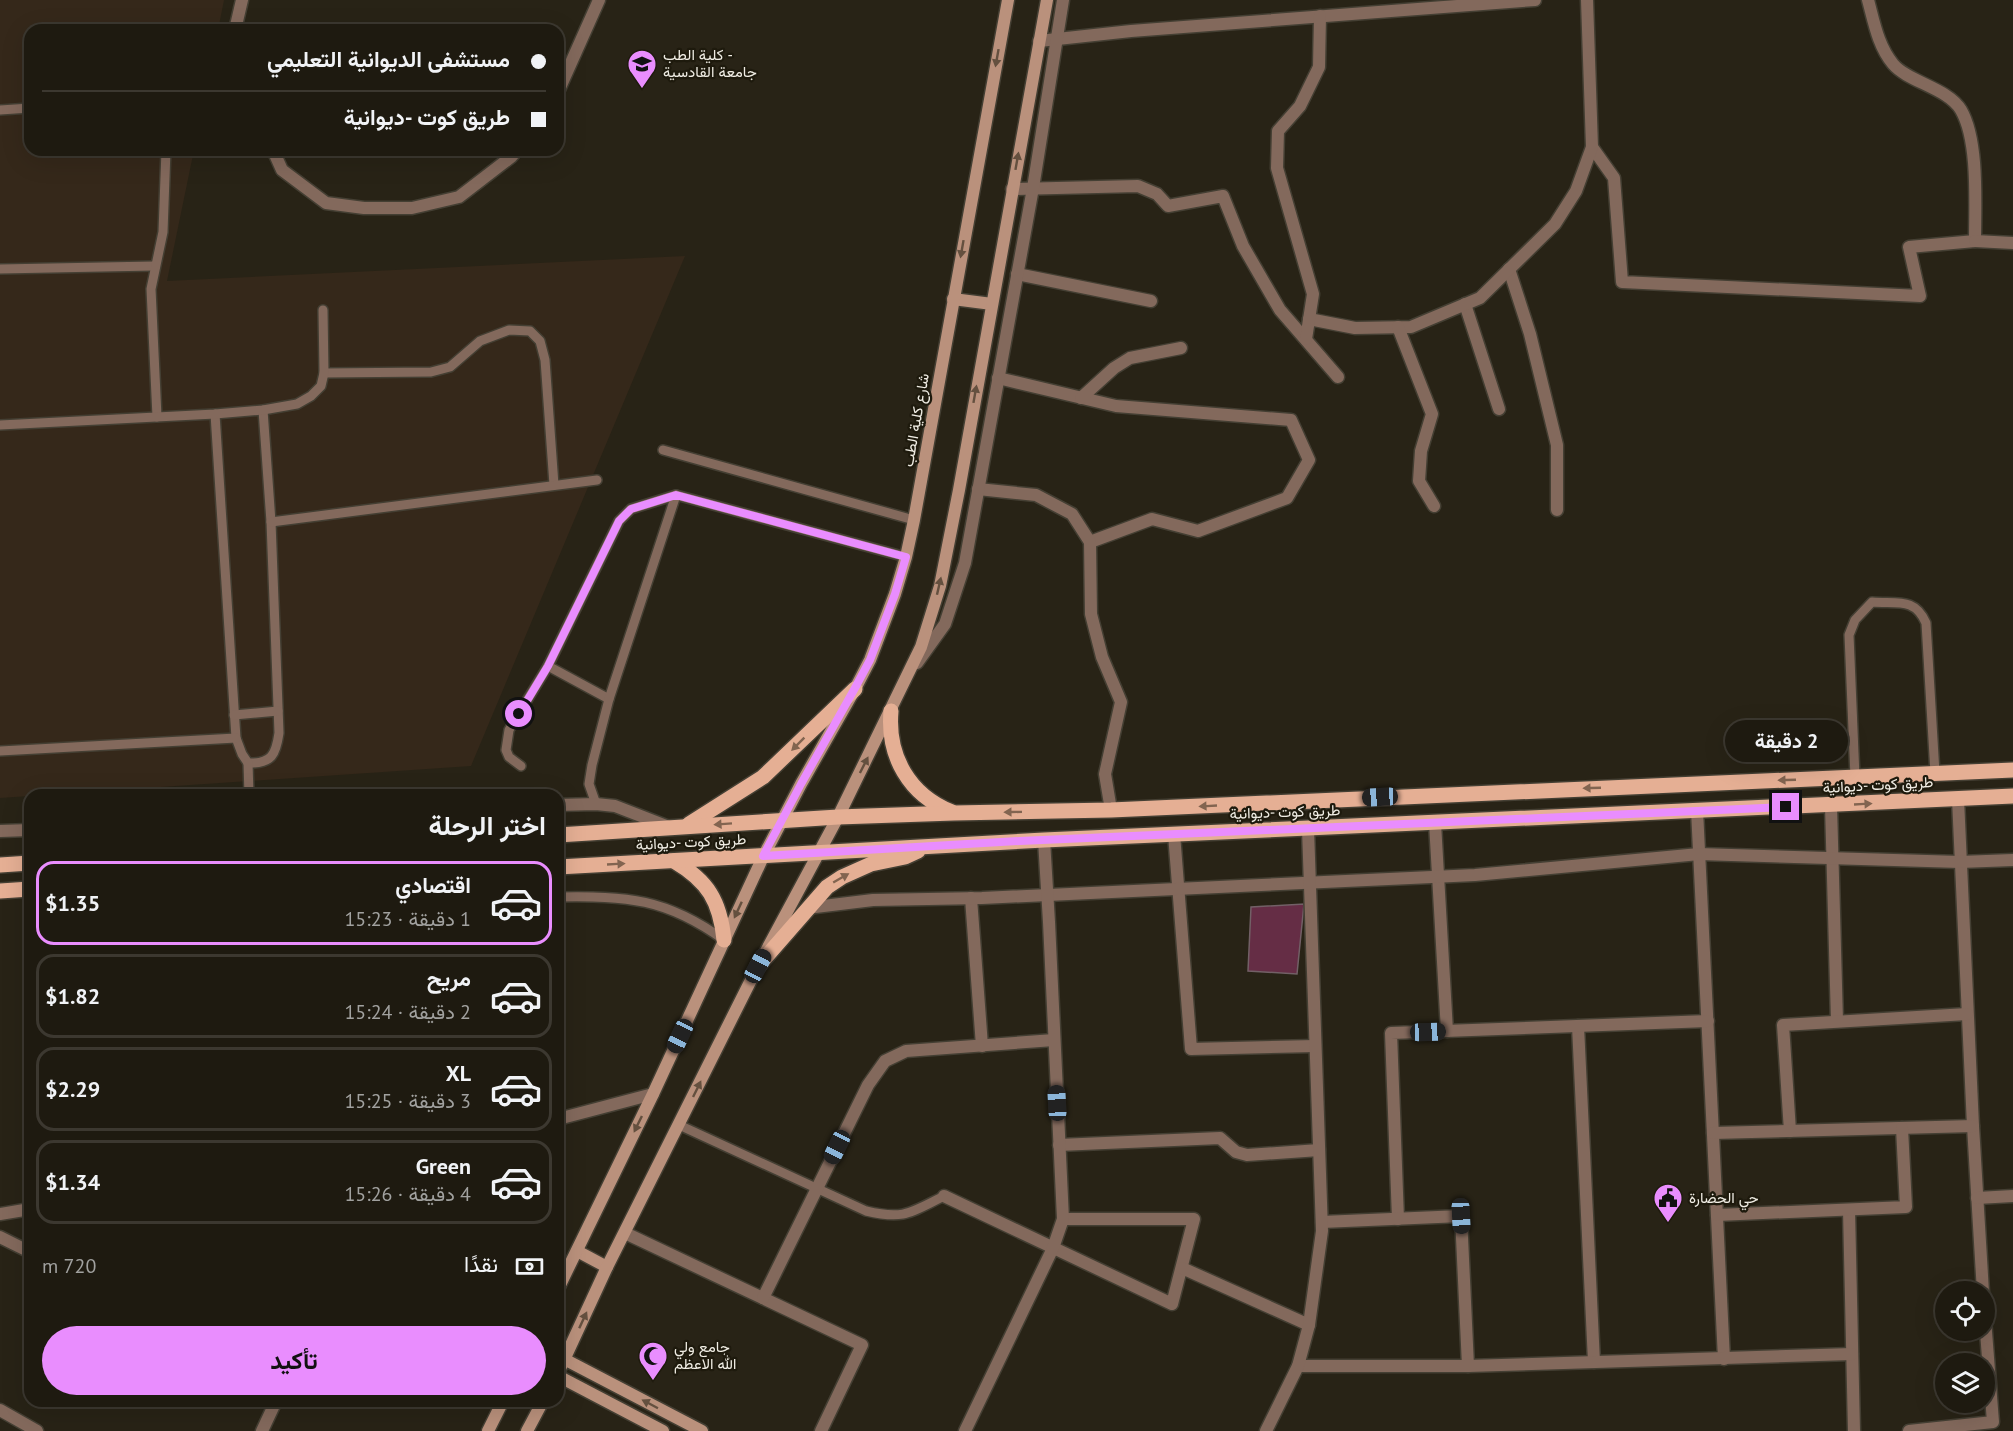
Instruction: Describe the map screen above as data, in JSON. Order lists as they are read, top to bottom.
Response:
{
  "streets": {
    "main road": ["شارع كلية الطب", "طريق كوت -ديوانية"]
  },
  "crossings": [
    ["شارع كلية الطب", "طريق كوت -ديوانية"]
  ],
  "places": {
    "school or university": ["كلية الطب - جامعة القادسية"],
    "public building": ["حي الحضارة"],
    "mosque": ["جامع ولي الله الاعظم"]
  },
  "page": {
    "banner": ["مستشفى الديوانية التعليمي", "طريق كوت -ديوانية"],
    "bubble": "2 دقيقة",
    "heading": "اختر الرحلة",
    "list": [
      {
        "name": "اقتصادي",
        "note": "1 دقيقة · 15:23",
        "value": "$1.35"
      },
      {
        "name": "مريح",
        "note": "2 دقيقة · 15:24",
        "value": "$1.82"
      },
      {
        "name": "XL",
        "note": "3 دقيقة · 15:25",
        "value": "$2.29"
      },
      {
        "name": "Green",
        "note": "4 دقيقة · 15:26",
        "value": "$1.34"
      }
    ],
    "pay": ["نقدًا", "720 m"],
    "buttons": "تأكيد"
  }
}
